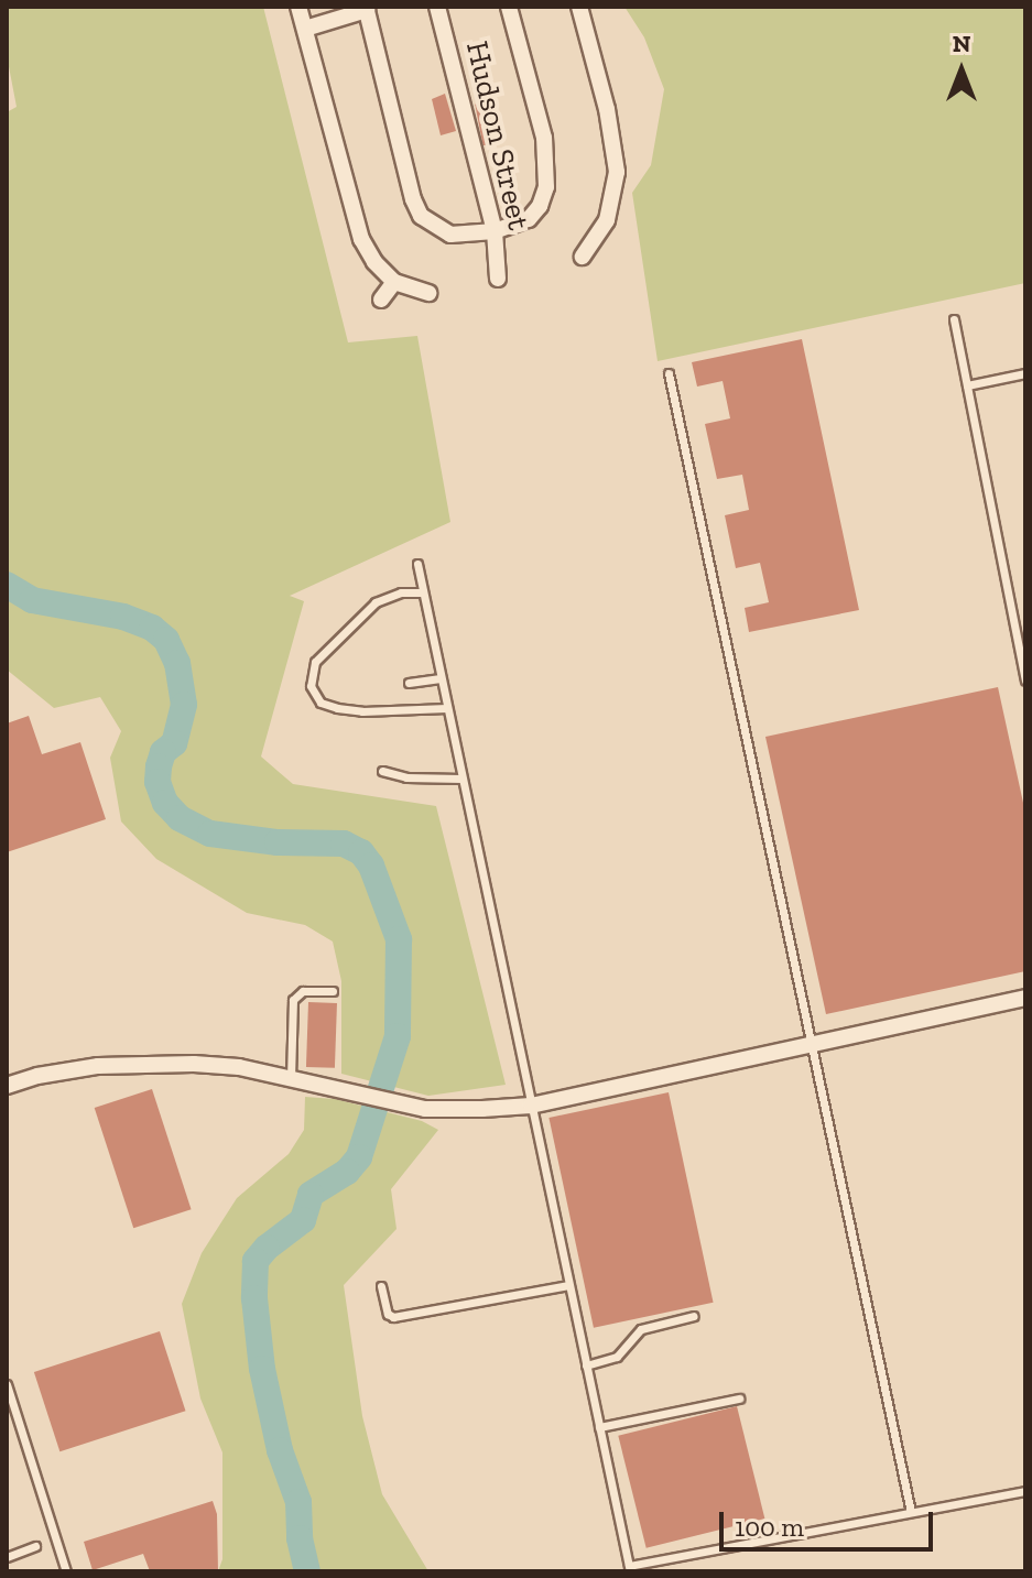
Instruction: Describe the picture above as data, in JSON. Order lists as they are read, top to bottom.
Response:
{
  "streets": {
    "street": ["Hudson Street"]
  },
  "scale_bar": "100 m",
  "north": "top"
}
